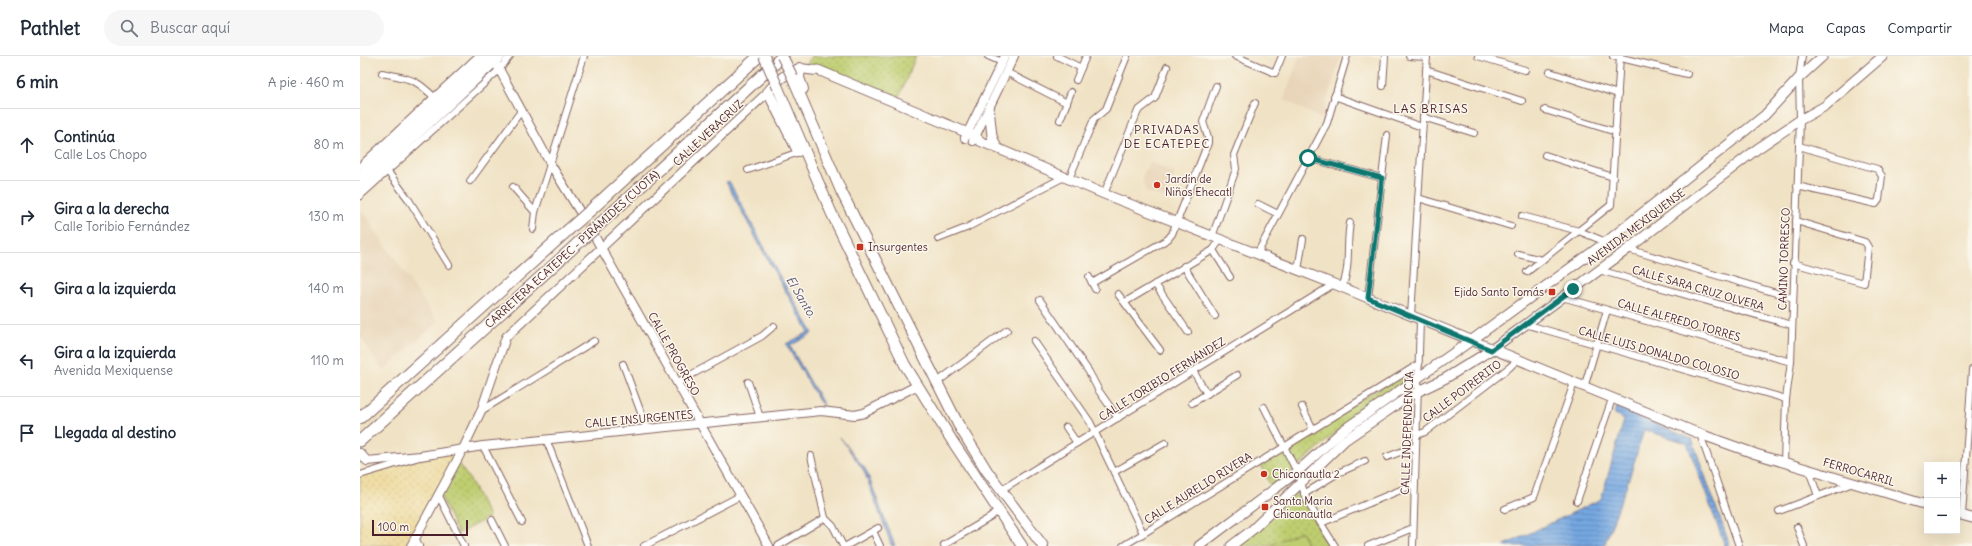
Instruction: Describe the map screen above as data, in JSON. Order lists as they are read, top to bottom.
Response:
{
  "streets": {
    "highway": ["CARRETERA ECATEPEC - PIRÁMIDES (CUOTA)"],
    "main road": ["AVENIDA MEXIQUENSE", "FERROCARRIL"],
    "street": [
      "CALLE VERACRUZ",
      "CAMINO TORRESCO",
      "CALLE SARA CRUZ OLVERA",
      "CALLE ALFREDO TORRES",
      "CALLE LUIS DONALDO COLOSIO",
      "CALLE PROGRESO",
      "CALLE TORIBIO FERNÁNDEZ",
      "CALLE POTRERITO",
      "CALLE INSURGENTES",
      "CALLE INDEPENDENCIA",
      "CALLE AURELIO RIVERA"
    ]
  },
  "crossings": [
    ["CALLE VERACRUZ", "CALLE PROGRESO"],
    ["CALLE VERACRUZ", "CALLE INSURGENTES"],
    ["AVENIDA MEXIQUENSE", "CAMINO TORRESCO"],
    ["AVENIDA MEXIQUENSE", "CALLE SARA CRUZ OLVERA"],
    ["AVENIDA MEXIQUENSE", "CALLE ALFREDO TORRES"],
    ["AVENIDA MEXIQUENSE", "CALLE LUIS DONALDO COLOSIO"],
    ["AVENIDA MEXIQUENSE", "CALLE INDEPENDENCIA"],
    ["AVENIDA MEXIQUENSE", "FERROCARRIL"],
    ["CAMINO TORRESCO", "CALLE SARA CRUZ OLVERA"],
    ["CAMINO TORRESCO", "CALLE ALFREDO TORRES"],
    ["CAMINO TORRESCO", "CALLE LUIS DONALDO COLOSIO"],
    ["CAMINO TORRESCO", "FERROCARRIL"],
    ["CALLE PROGRESO", "CALLE INSURGENTES"],
    ["CALLE TORIBIO FERNÁNDEZ", "FERROCARRIL"],
    ["CALLE POTRERITO", "CALLE INDEPENDENCIA"],
    ["CALLE POTRERITO", "FERROCARRIL"],
    ["CALLE INDEPENDENCIA", "FERROCARRIL"],
    ["CALLE INDEPENDENCIA", "CALLE AURELIO RIVERA"]
  ],
  "districts": ["LAS BRISAS", "PRIVADAS DE ECATEPEC"],
  "water": ["El Santo."],
  "places": {
    "other": ["Jardín de Niños Ehecatl", "Chiconautla 2"],
    "transit": ["Insurgentes", "Ejido Santo Tomás", "Santa María Chiconautla"]
  },
  "scale_bar": "100 m",
  "page": {
    "header": "Pathlet",
    "search": "Buscar aquí",
    "nav": ["Mapa", "Capas", "Compartir"],
    "heading": ["6 min", "A pie · 460 m"],
    "list": [
      ["Continúa", "Calle Los Chopo", "80 m"],
      ["Gira a la derecha", "Calle Toribio Fernández", "130 m"],
      ["Gira a la izquierda", "140 m"],
      ["Gira a la izquierda", "Avenida Mexiquense", "110 m"],
      "Llegada al destino"
    ],
    "map_buttons": ["+", "−"],
    "scale": "100 m"
  }
}
